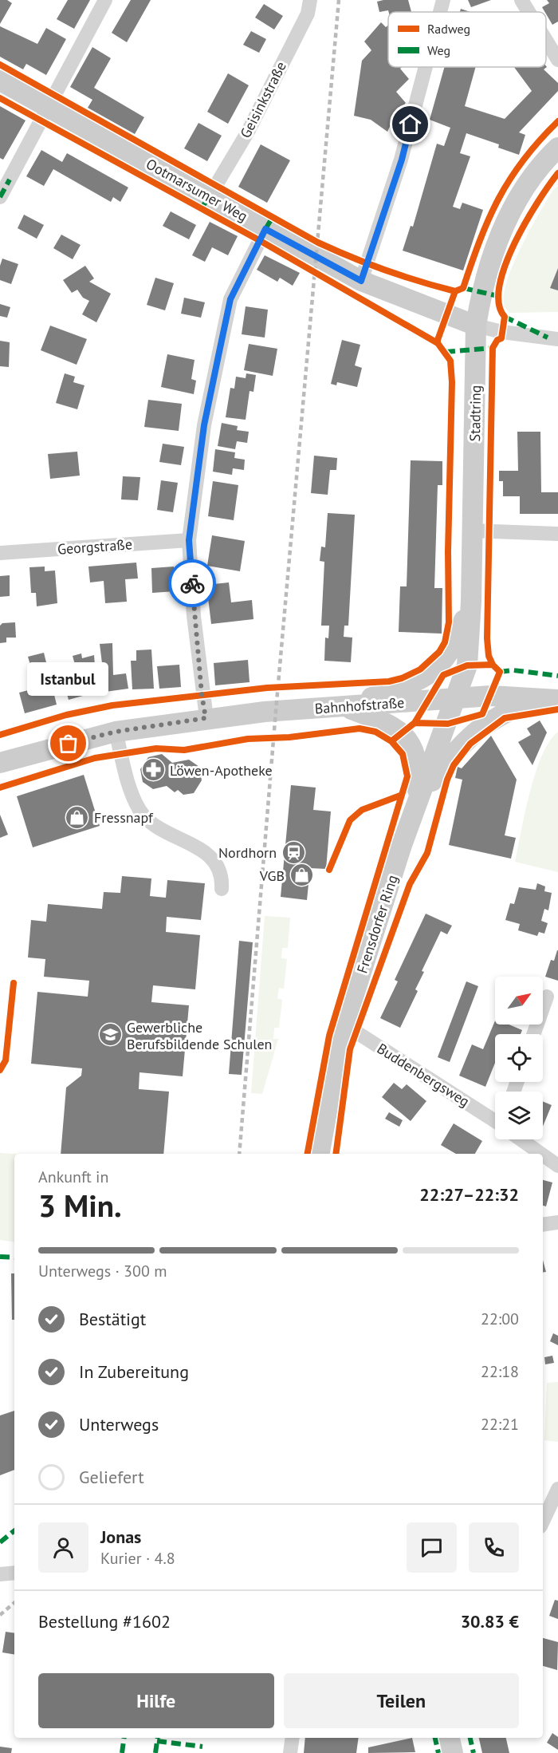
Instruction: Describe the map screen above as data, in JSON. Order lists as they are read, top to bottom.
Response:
{
  "streets": {
    "street": [
      "Geisinkstraße",
      "Ootmarsumer Weg",
      "Stadtring",
      "Georgstraße",
      "Bahnhofstraße",
      "Frensdorfer Ring",
      "Buddenbergsweg"
    ]
  },
  "crossings": [
    ["Geisinkstraße", "Ootmarsumer Weg"],
    ["Ootmarsumer Weg", "Stadtring"],
    ["Stadtring", "Bahnhofstraße"],
    ["Stadtring", "Frensdorfer Ring"],
    ["Bahnhofstraße", "Frensdorfer Ring"],
    ["Frensdorfer Ring", "Buddenbergsweg"]
  ],
  "places": {
    "other": ["Istanbul"],
    "pharmacy": ["Löwen-Apotheke"],
    "shop": ["Fressnapf", "VGB"],
    "station": ["Nordhorn"],
    "school or university": ["Gewerbliche Berufsbildende Schulen"]
  },
  "legend": ["Radweg", "Weg"],
  "north": "top right",
  "page": {
    "bubble": "Istanbul",
    "heading": ["3 Min.", "Ankunft in", "22:27–22:32"],
    "panel": [
      "Jonas",
      "Kurier · 4.8",
      "Bestellung #1602",
      "30.83 €"
    ],
    "bar": "Unterwegs · 300 m",
    "list": [
      ["Bestätigt", "22:00"],
      ["In Zubereitung", "22:18"],
      ["Unterwegs", "22:21"],
      "Geliefert"
    ],
    "buttons": ["Hilfe", "Teilen"]
  }
}
